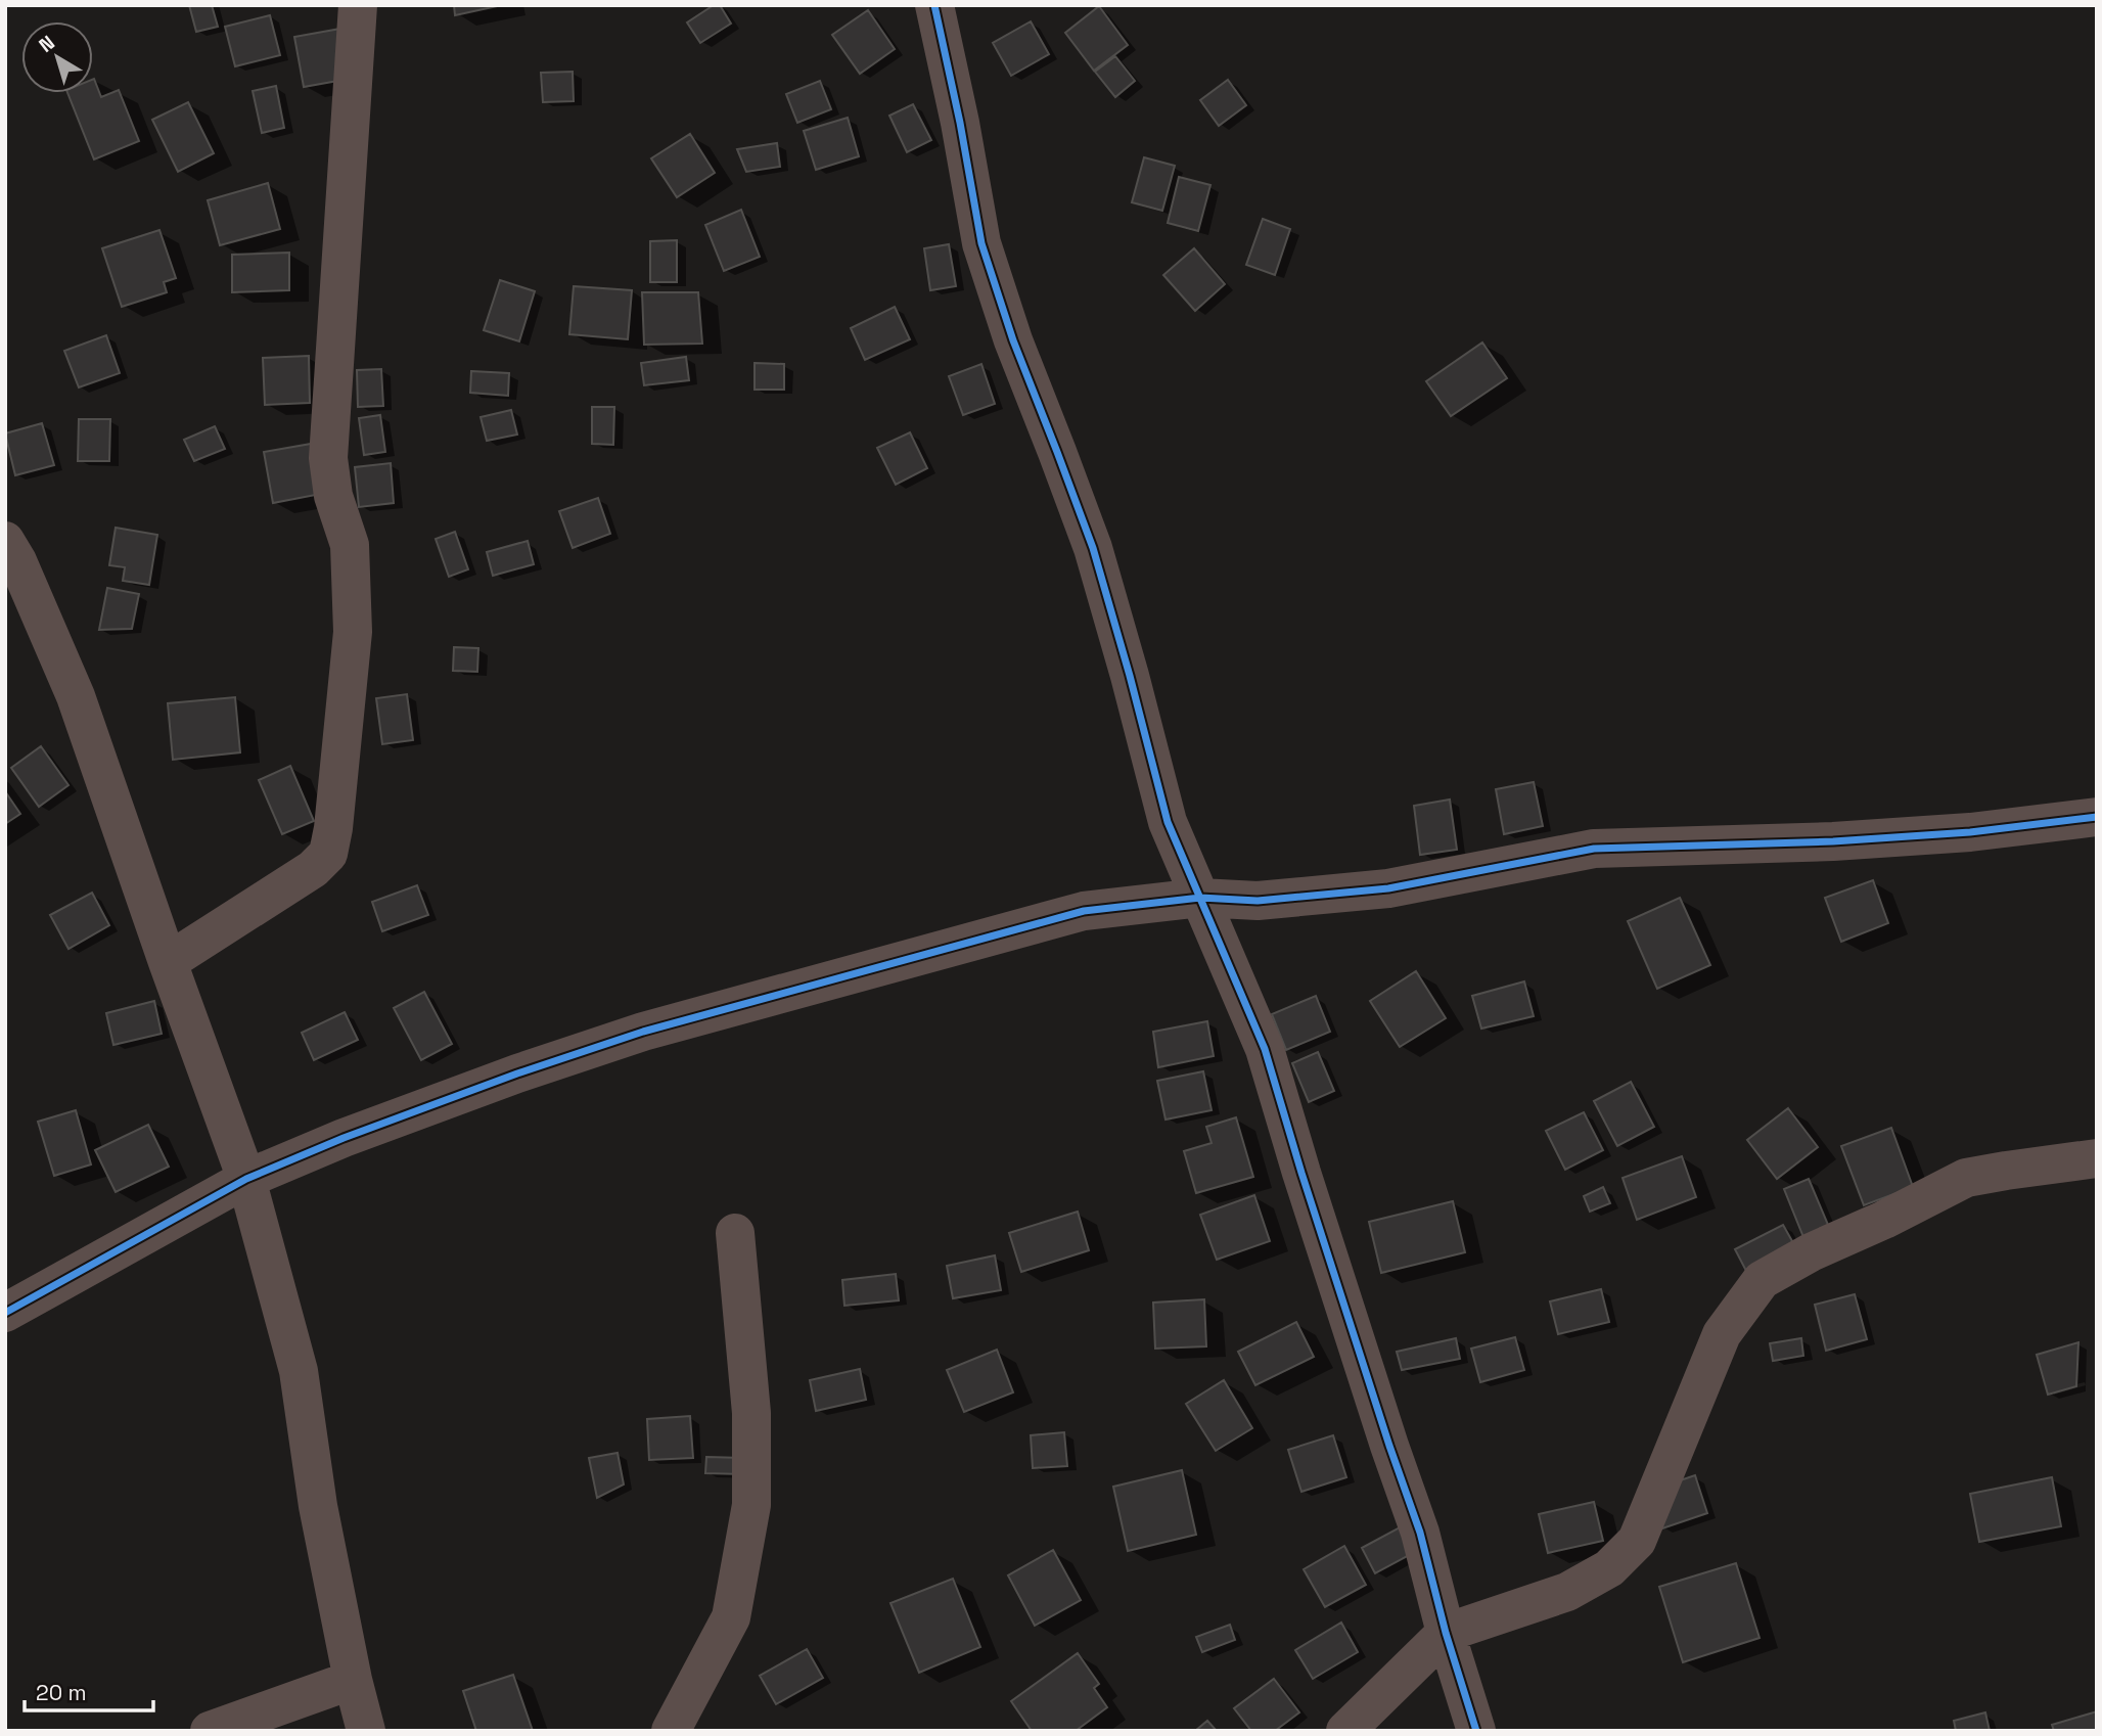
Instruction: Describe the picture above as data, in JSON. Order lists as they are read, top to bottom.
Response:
{
  "scale_bar": "20 m",
  "north": "top left"
}
